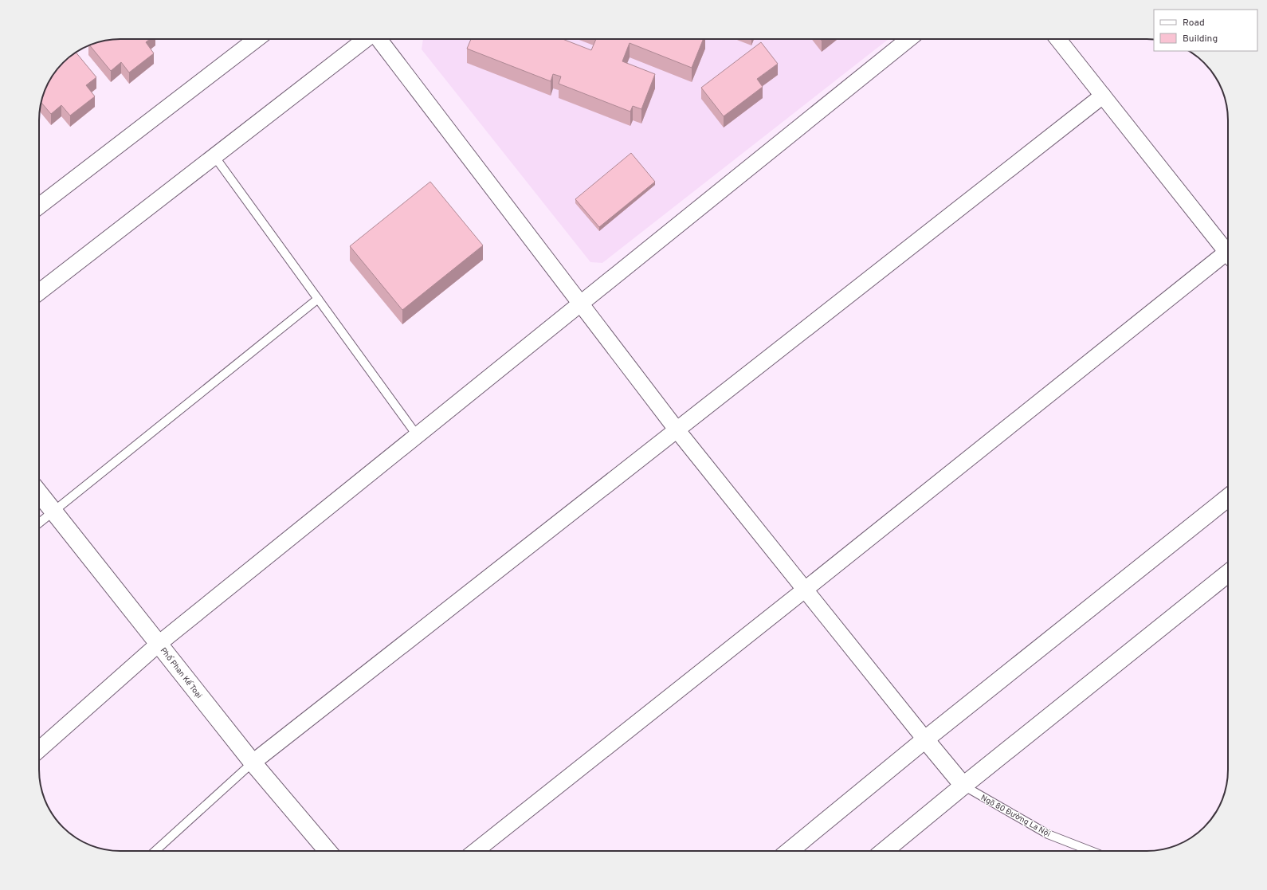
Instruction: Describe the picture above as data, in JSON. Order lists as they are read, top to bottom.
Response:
{
  "streets": {
    "main road": ["Phố Phan Kế Toại"],
    "lane": ["Ngõ 80 Đường La Nội"]
  },
  "legend": ["Road", "Building"]
}
